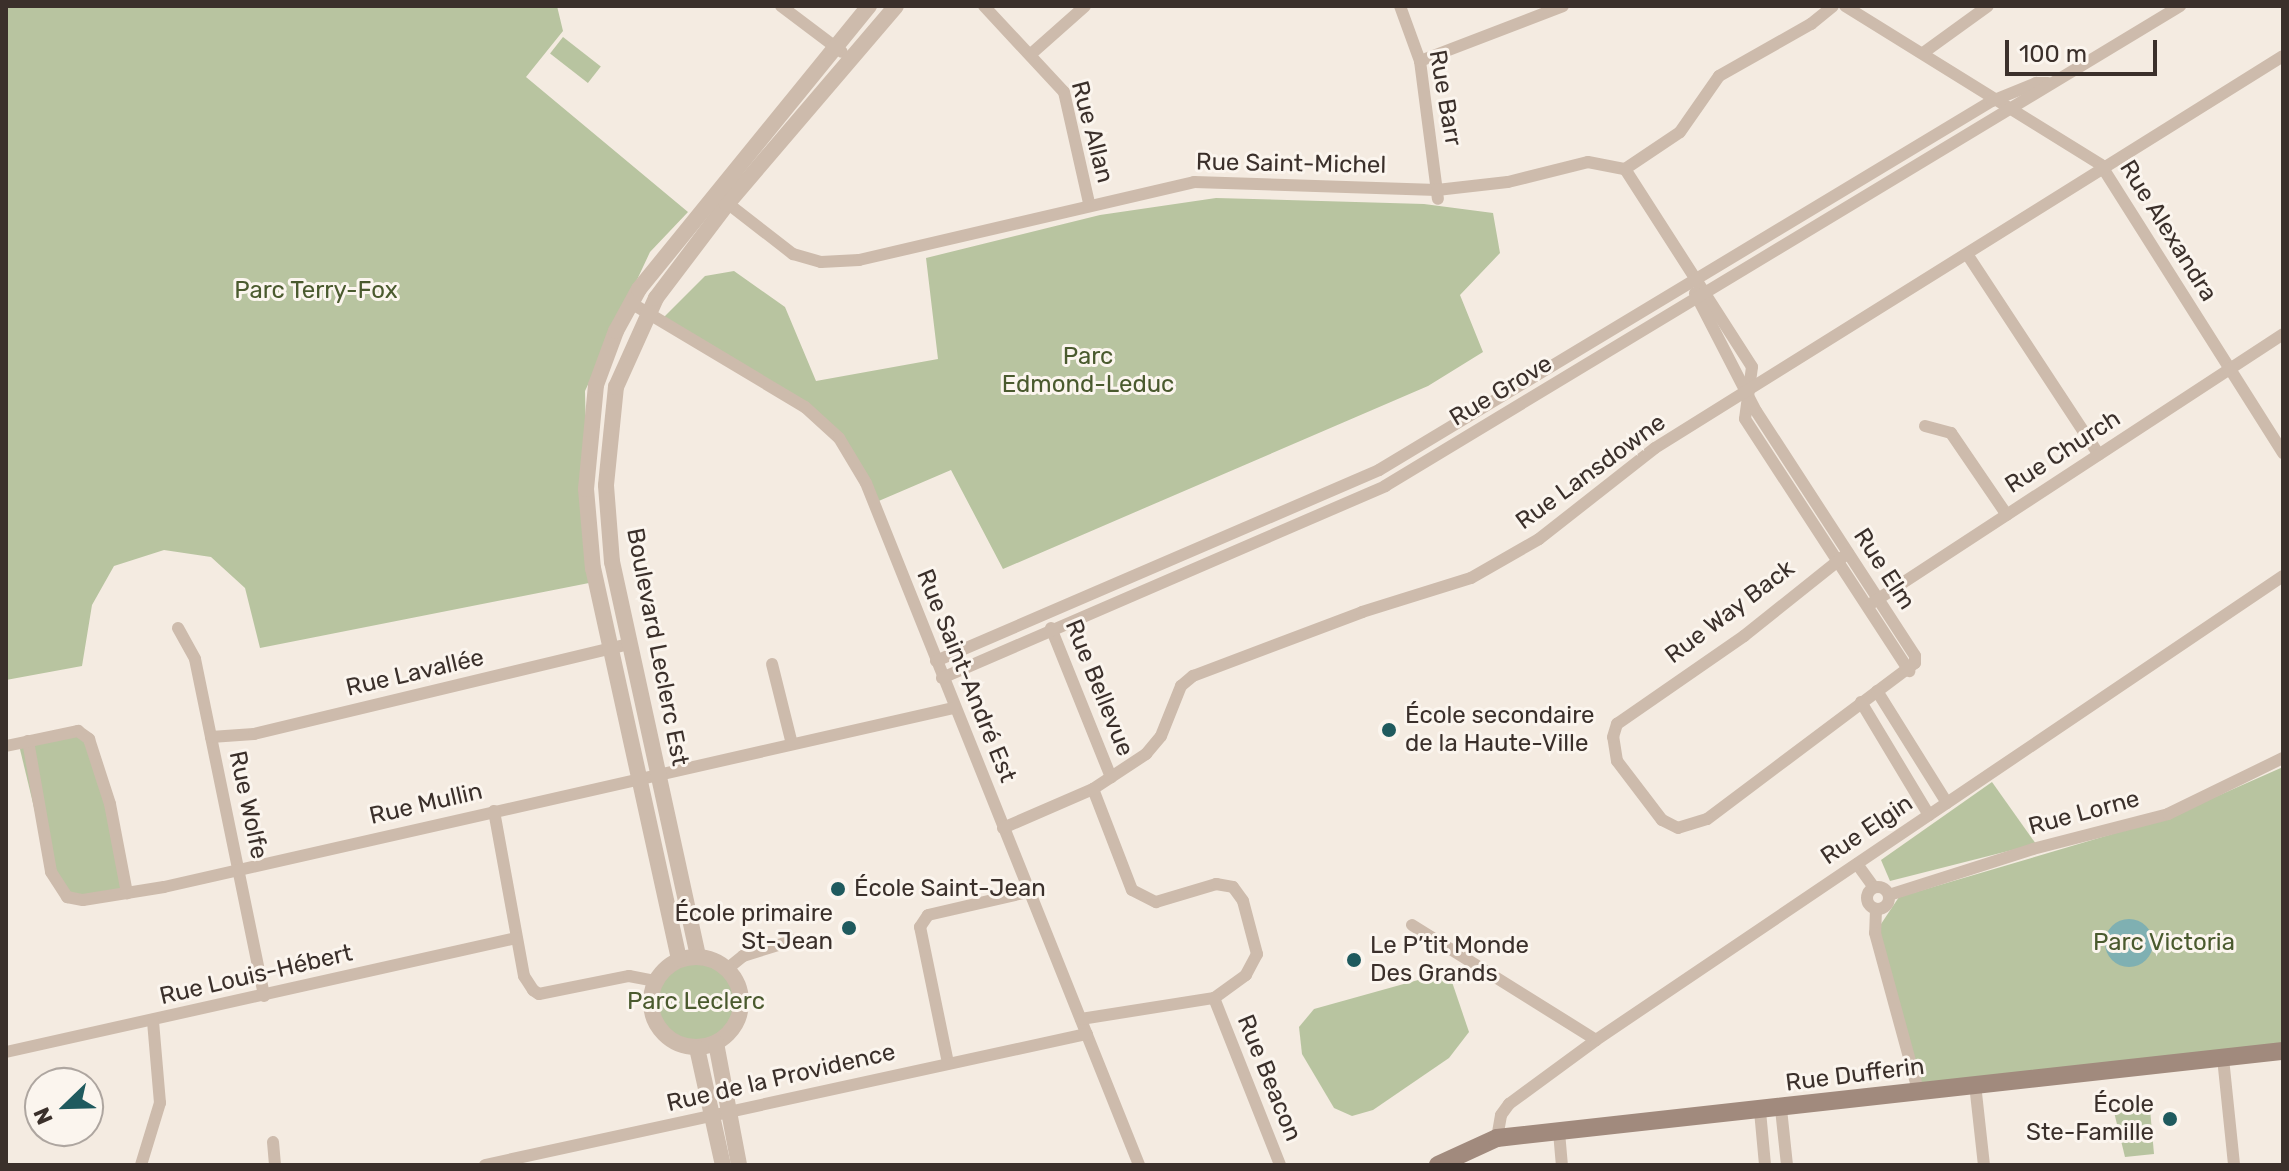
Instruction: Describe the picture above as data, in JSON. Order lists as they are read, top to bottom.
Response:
{
  "streets": {
    "main road": ["Rue Dufferin"],
    "street": [
      "Rue Barr",
      "Rue Allan",
      "Rue Saint-Michel",
      "Rue Alexandra",
      "Rue Grove",
      "Rue Church",
      "Rue Lansdowne",
      "Rue Elm",
      "Rue Way Back",
      "Boulevard Leclerc Est",
      "Rue Lavallée",
      "Rue Saint-André Est",
      "Rue Bellevue",
      "Rue Mullin",
      "Rue Wolfe",
      "Rue Lorne",
      "Rue Elgin",
      "Rue Louis-Hébert",
      "Rue de la Providence",
      "Rue Beacon"
    ]
  },
  "crossings": [
    ["Rue Barr", "Rue Saint-Michel"],
    ["Rue Allan", "Rue Saint-Michel"],
    ["Rue Saint-Michel", "Rue Elm"],
    ["Rue Saint-Michel", "Boulevard Leclerc Est"],
    ["Rue Alexandra", "Rue Grove"],
    ["Rue Alexandra", "Rue Church"],
    ["Rue Alexandra", "Rue Lansdowne"],
    ["Rue Grove", "Rue Elm"],
    ["Rue Grove", "Rue Saint-André Est"],
    ["Rue Grove", "Rue Bellevue"],
    ["Rue Church", "Rue Elm"],
    ["Rue Lansdowne", "Rue Elm"],
    ["Rue Lansdowne", "Rue Saint-André Est"],
    ["Rue Lansdowne", "Rue Bellevue"],
    ["Rue Elm", "Rue Way Back"],
    ["Boulevard Leclerc Est", "Rue Lavallée"],
    ["Boulevard Leclerc Est", "Rue Saint-André Est"],
    ["Boulevard Leclerc Est", "Rue Mullin"],
    ["Rue Lavallée", "Rue Wolfe"],
    ["Rue Saint-André Est", "Rue Mullin"],
    ["Rue Saint-André Est", "Rue de la Providence"],
    ["Rue Saint-André Est", "Rue Beacon"],
    ["Rue Bellevue", "Rue Beacon"],
    ["Rue Mullin", "Rue Wolfe"],
    ["Rue Wolfe", "Rue Louis-Hébert"],
    ["Rue Elgin", "Rue Dufferin"]
  ],
  "parks": [
    "Parc Terry-Fox",
    "Parc Edmond-Leduc",
    "Parc Victoria",
    "Parc Leclerc"
  ],
  "places": [
    "École secondaire de la Haute-Ville",
    "École Saint-Jean",
    "École primaire St-Jean",
    "Le P’tit Monde Des Grands",
    "École Ste-Famille"
  ],
  "scale_bar": "100 m",
  "north": "bottom left"
}
